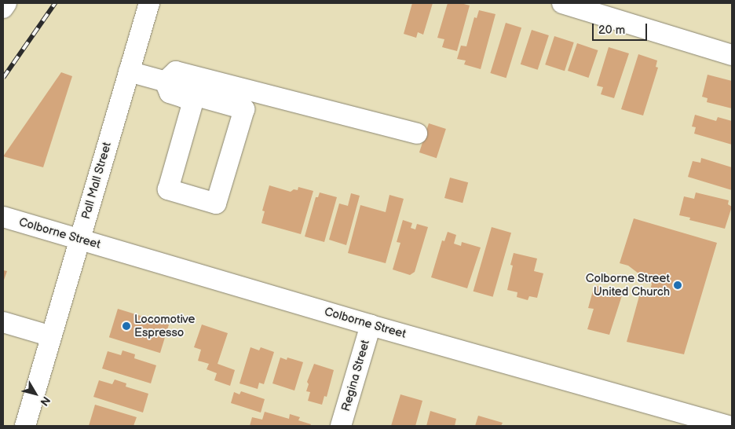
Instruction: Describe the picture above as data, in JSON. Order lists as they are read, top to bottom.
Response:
{
  "streets": {
    "street": ["Pall Mall Street", "Colborne Street", "Regina Street"]
  },
  "crossings": [
    ["Pall Mall Street", "Colborne Street"],
    ["Colborne Street", "Regina Street"]
  ],
  "places": ["Colborne Street United Church", "Locomotive Espresso"],
  "scale_bar": "20 m",
  "north": "bottom right"
}
